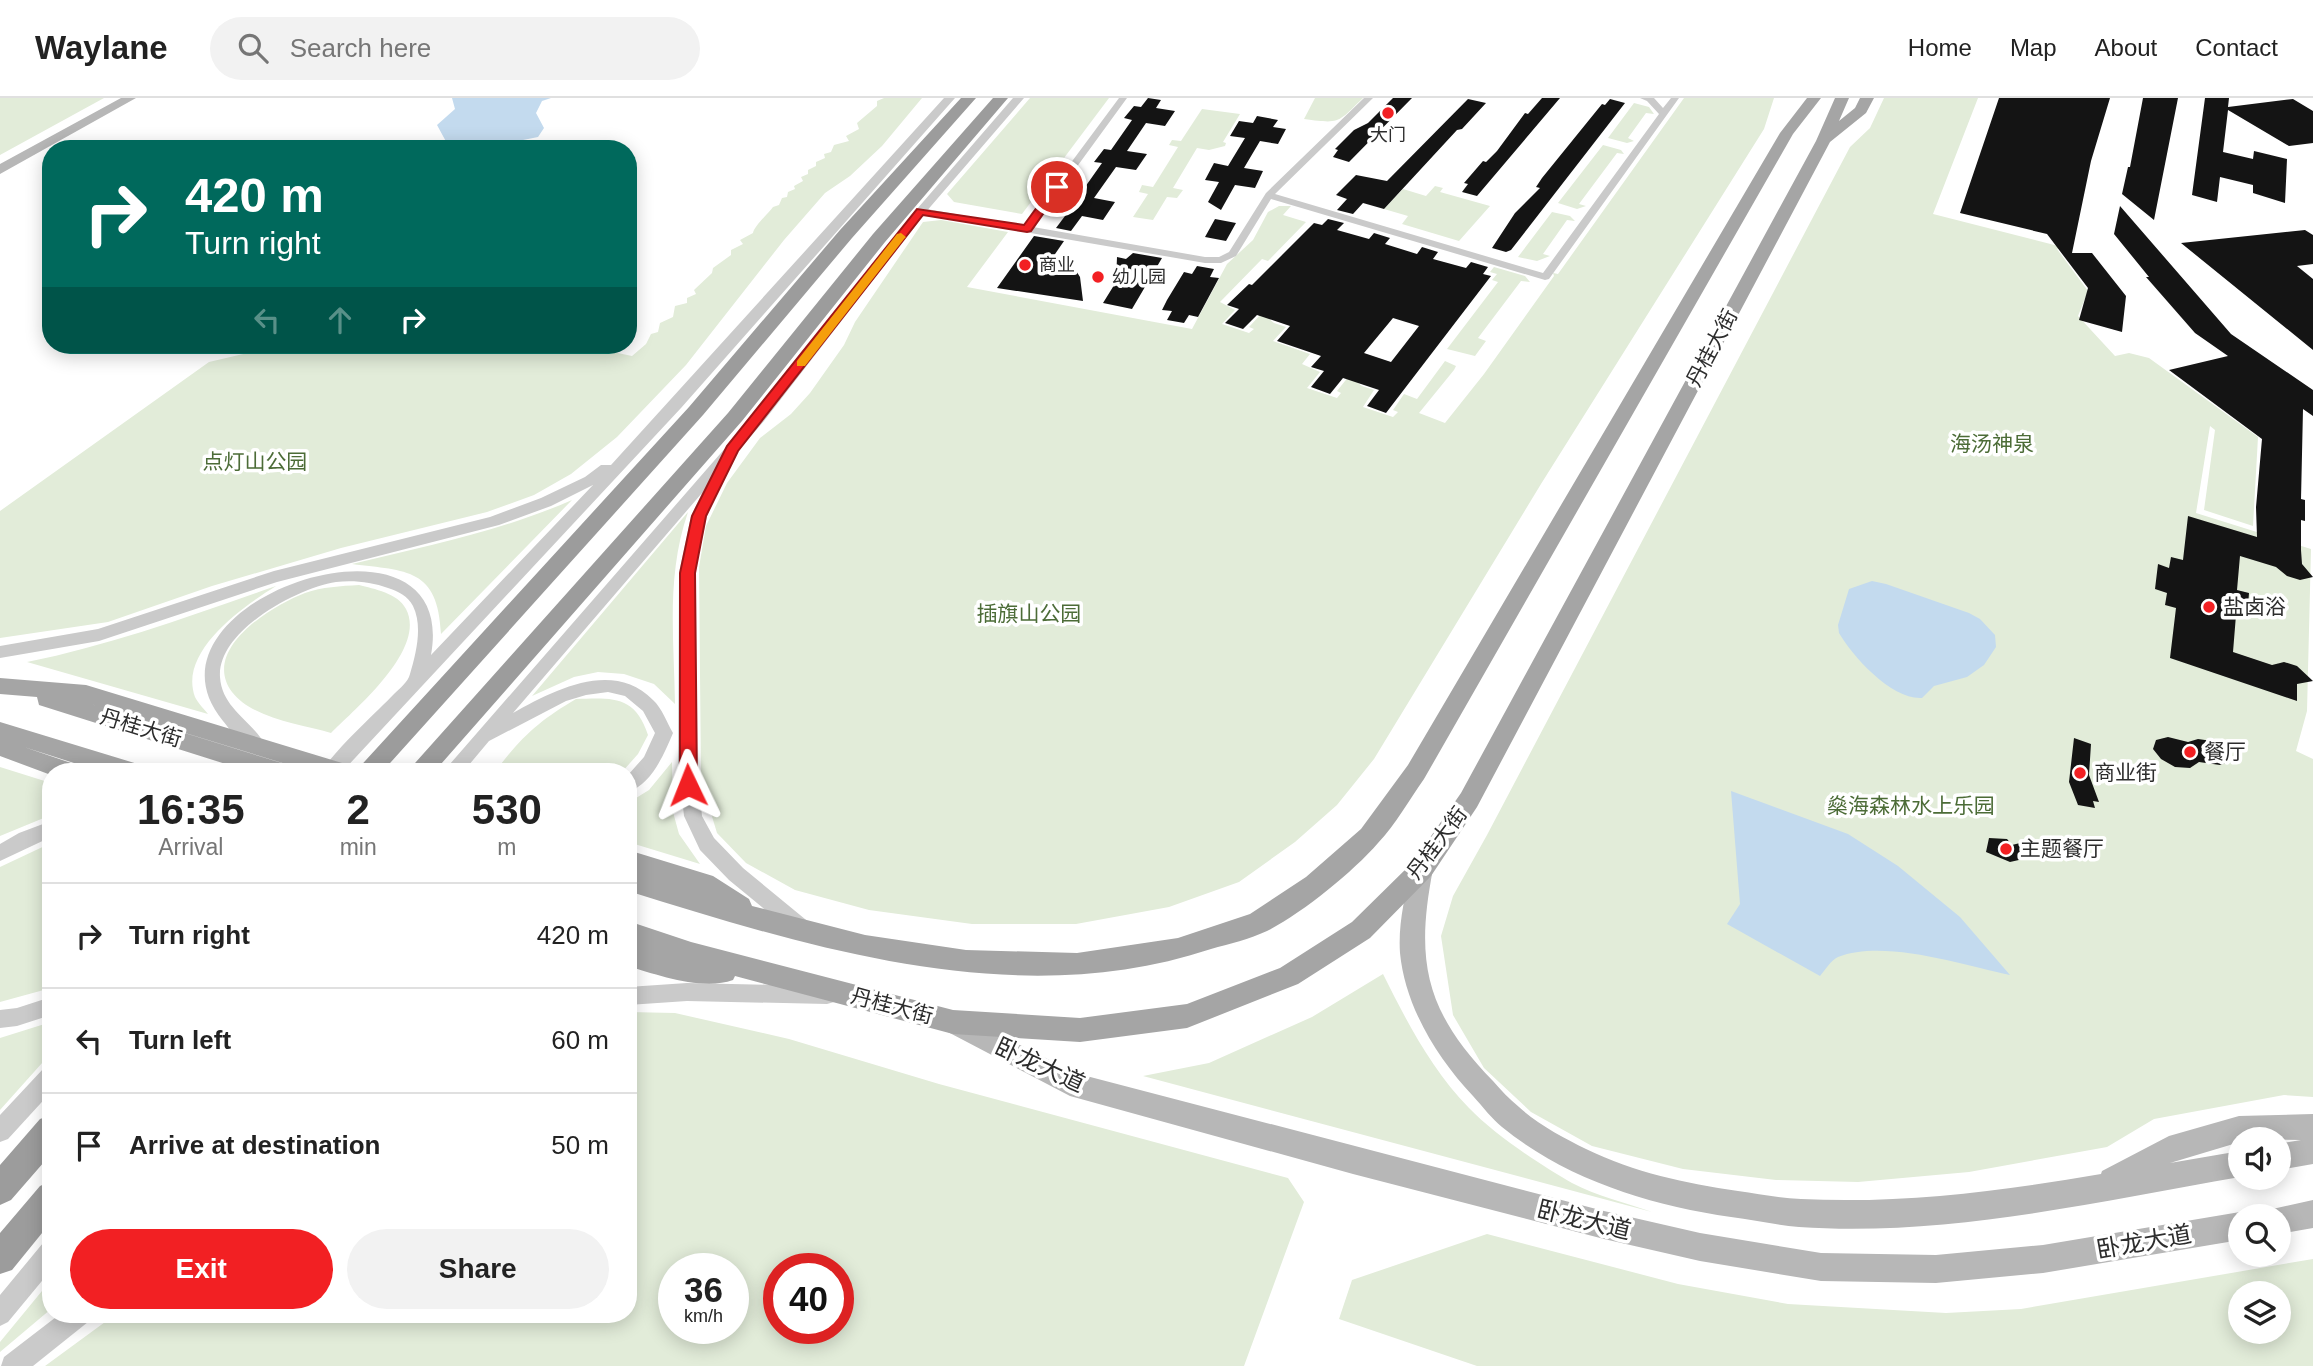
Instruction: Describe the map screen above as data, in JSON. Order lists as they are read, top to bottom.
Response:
{
  "streets": {
    "main road": ["丹桂大街", "卧龙大道"]
  },
  "crossings": [
    ["丹桂大街", "卧龙大道"]
  ],
  "parks": [
    "海汤神泉",
    "点灯山公园",
    "插旗山公园",
    "燊海森林水上乐园"
  ],
  "places": [
    "大门",
    "商业",
    "幼儿园",
    "盐卤浴",
    "餐厅",
    "商业街",
    "主题餐厅"
  ],
  "page": {
    "header": "Waylane",
    "search": "Search here",
    "nav": [
      "Home",
      "Map",
      "About",
      "Contact"
    ],
    "turn": ["420 m", "Turn right"],
    "eta": [
      "16:35",
      "Arrival",
      "2",
      "min",
      "530",
      "m"
    ],
    "list": [
      {
        "name": "Turn right",
        "value": "420 m"
      },
      {
        "name": "Turn left",
        "value": "60 m"
      },
      {
        "name": "Arrive at destination",
        "value": "50 m"
      }
    ],
    "buttons": ["Exit", "Share"],
    "speed": "36 km/h",
    "limit": "40"
  }
}
